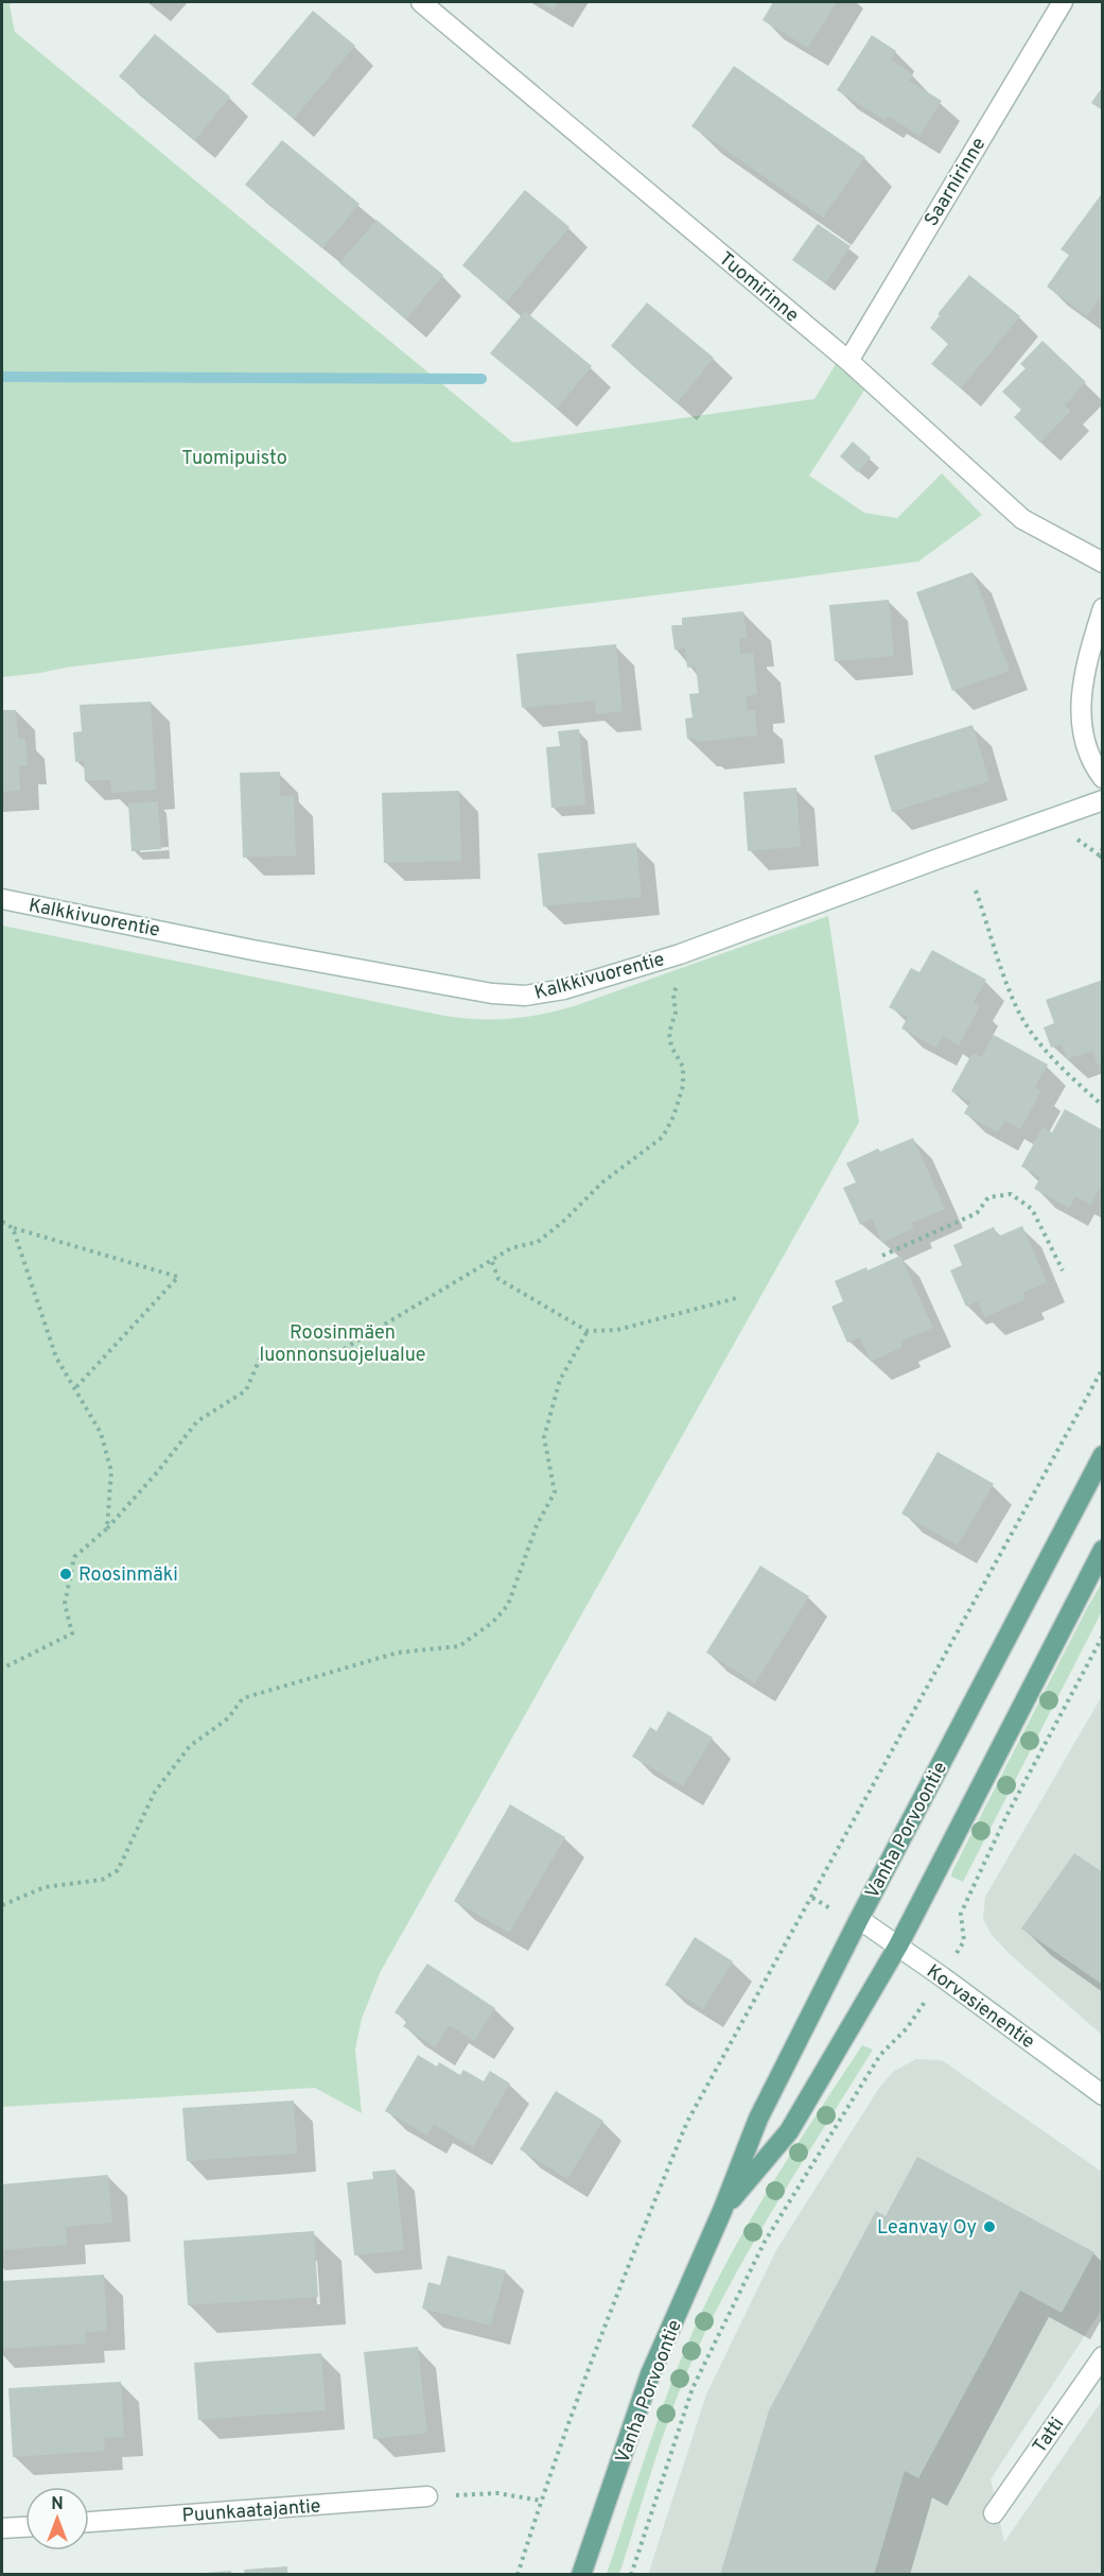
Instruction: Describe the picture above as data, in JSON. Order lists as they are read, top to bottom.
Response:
{
  "streets": {
    "main road": ["Vanha Porvoontie"],
    "street": [
      "Saarnirinne",
      "Tuomirinne",
      "Kalkkivuorentie",
      "Korvasienentie",
      "Tatti",
      "Puunkaatajantie"
    ]
  },
  "crossings": [
    ["Saarnirinne", "Tuomirinne"],
    ["Vanha Porvoontie", "Korvasienentie"]
  ],
  "parks": ["Tuomipuisto", "Roosinmäen luonnonsuojelualue"],
  "places": ["Roosinmäki", "Leanvay Oy"],
  "north": "top"
}
